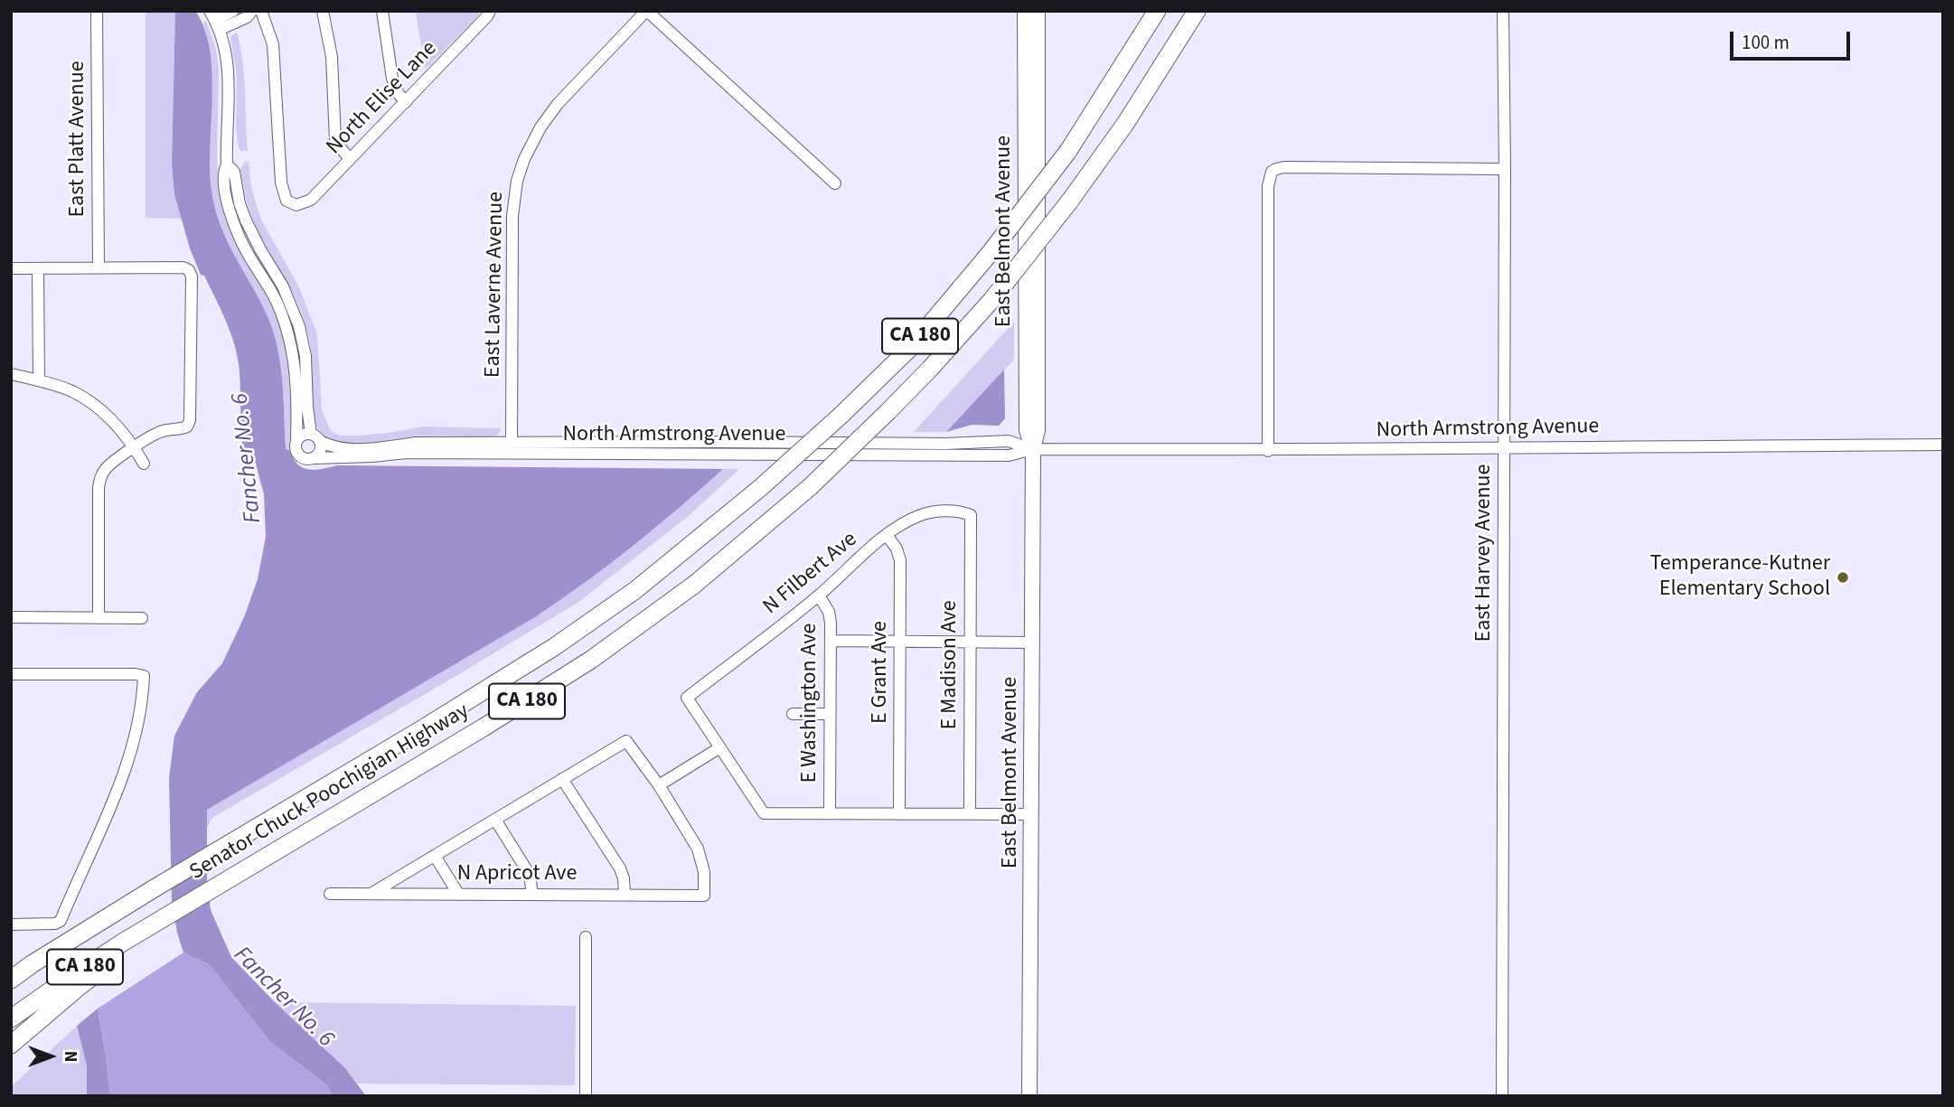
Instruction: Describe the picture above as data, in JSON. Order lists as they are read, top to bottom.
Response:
{
  "streets": {
    "highway": ["CA 180", "Senator Chuck Poochigian Highway"],
    "main road": ["East Belmont Avenue"],
    "street": [
      "North Elise Lane",
      "East Platt Avenue",
      "East Laverne Avenue",
      "North Armstrong Avenue",
      "East Harvey Avenue",
      "N Filbert Ave",
      "E Madison Ave",
      "E Grant Ave",
      "E Washington Ave",
      "N Apricot Ave"
    ]
  },
  "crossings": [
    ["East Belmont Avenue", "North Armstrong Avenue"],
    ["East Laverne Avenue", "North Armstrong Avenue"],
    ["North Armstrong Avenue", "East Harvey Avenue"],
    ["N Filbert Ave", "E Madison Ave"],
    ["N Filbert Ave", "E Grant Ave"],
    ["N Filbert Ave", "E Washington Ave"]
  ],
  "water": ["Fancher No. 6"],
  "places": ["Temperance-Kutner Elementary School"],
  "scale_bar": "100 m",
  "north": "right"
}
